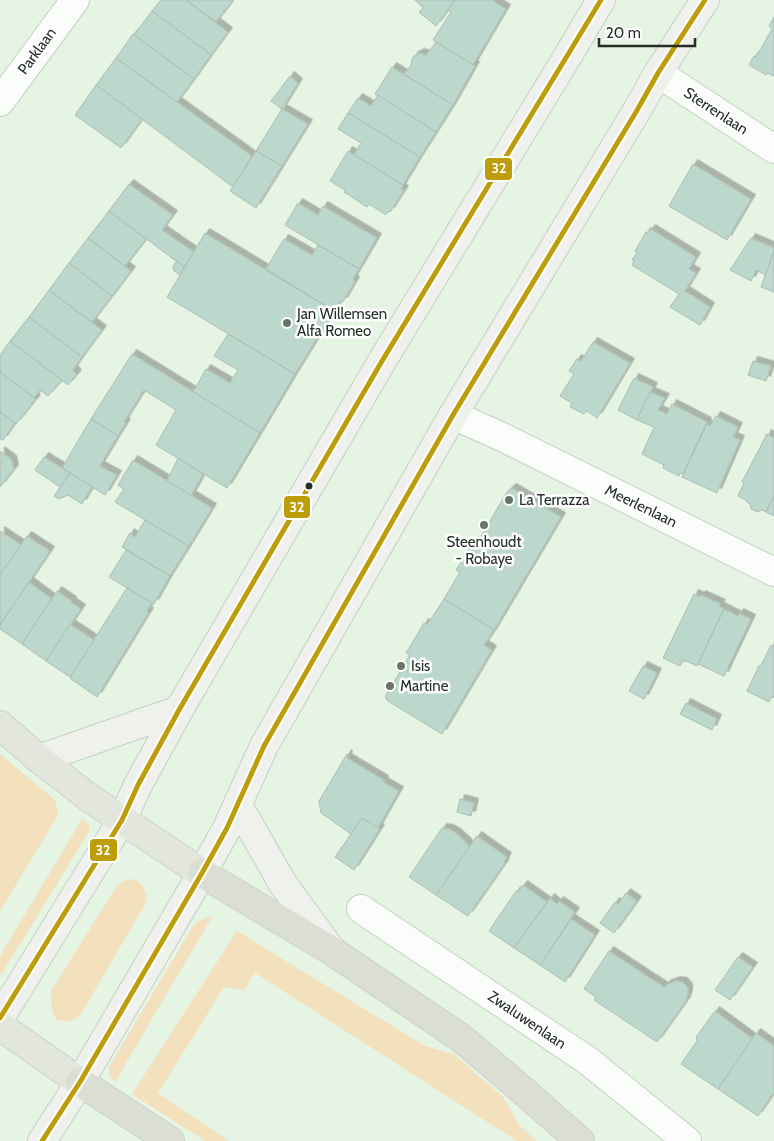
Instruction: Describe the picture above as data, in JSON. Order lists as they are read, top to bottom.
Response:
{
  "streets": {
    "street": [
      "Parklaan",
      "Sterrenlaan",
      "Meerlenlaan",
      "Zwaluwenlaan"
    ]
  },
  "places": [
    "Jan Willemsen Alfa Romeo",
    "La Terrazza",
    "Steenhoudt - Robaye",
    "Isis",
    "Martine"
  ],
  "lines": ["transit line 32"],
  "scale_bar": "20 m"
}
